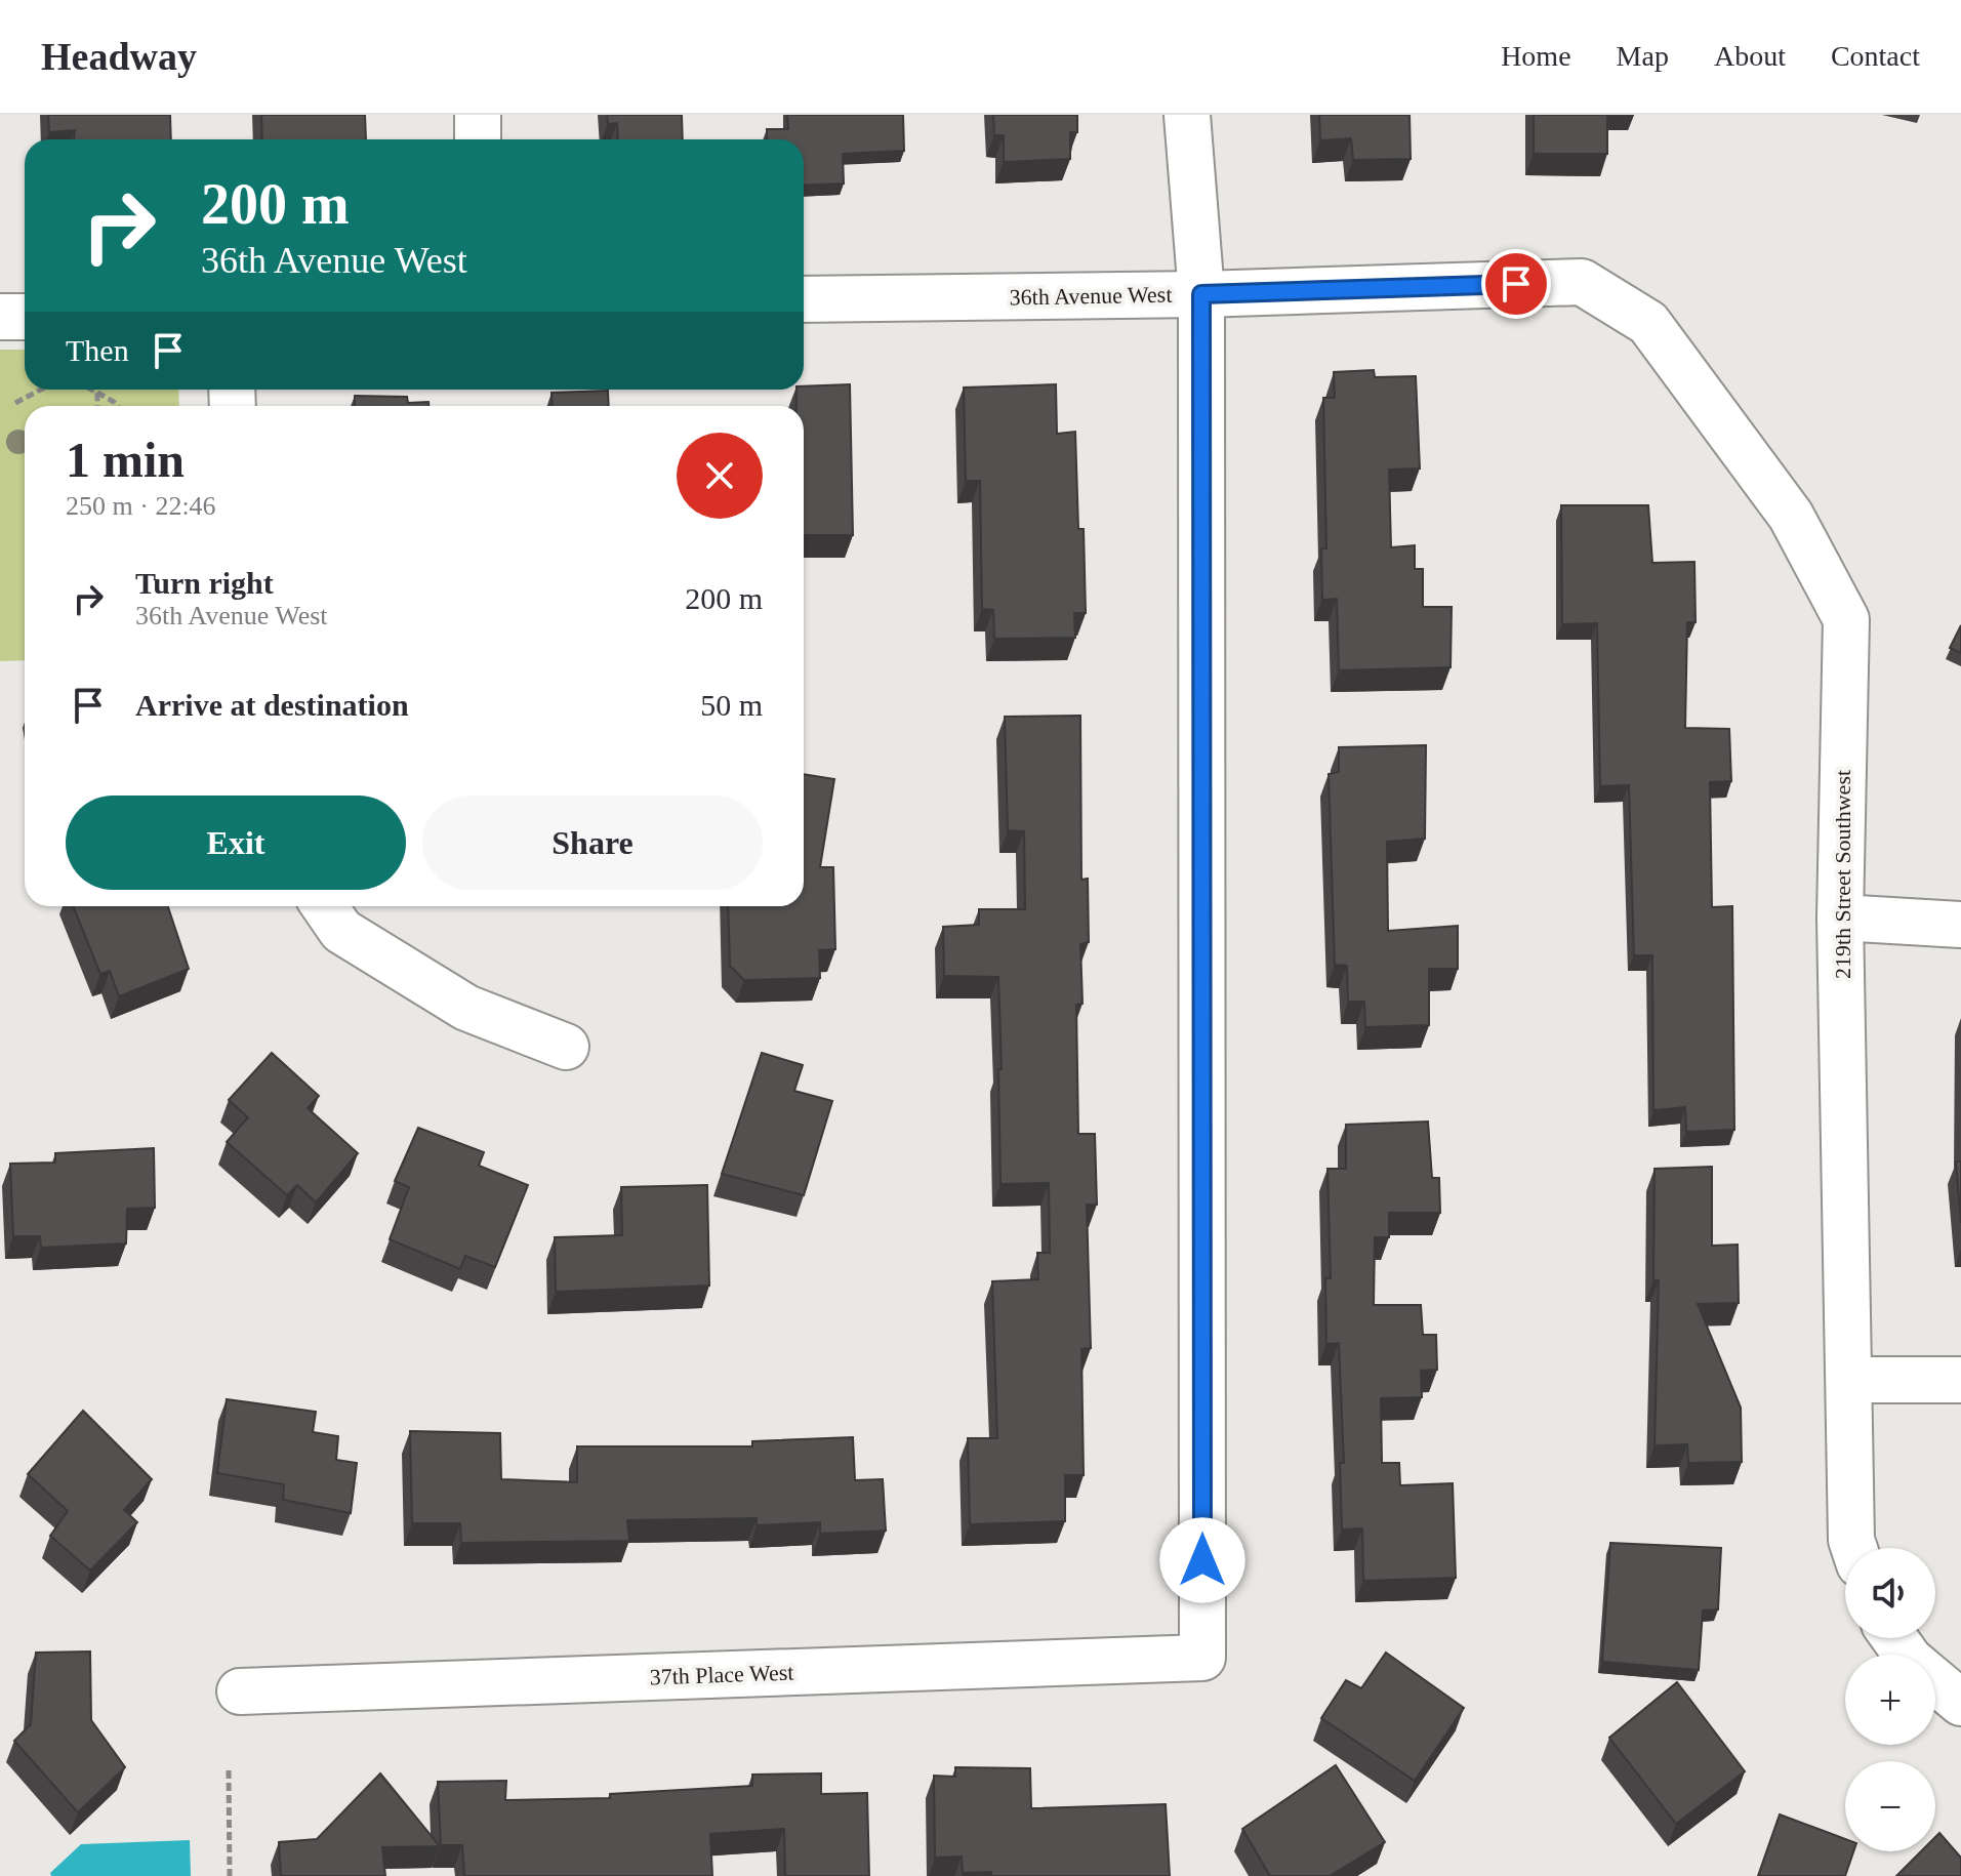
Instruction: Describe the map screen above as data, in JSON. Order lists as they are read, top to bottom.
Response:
{
  "streets": {
    "street": ["36th Avenue West", "219th Street Southwest", "37th Place West"]
  },
  "crossings": [
    ["36th Avenue West", "219th Street Southwest"],
    ["36th Avenue West", "37th Place West"]
  ],
  "page": {
    "header": "Headway",
    "nav": [
      "Home",
      "Map",
      "About",
      "Contact"
    ],
    "turn": ["200 m", "36th Avenue West"],
    "then": "Then",
    "heading": ["1 min", "250 m · 22:46"],
    "list": [
      {
        "name": "Turn right",
        "note": "36th Avenue West",
        "value": "200 m"
      },
      {
        "name": "Arrive at destination",
        "value": "50 m"
      }
    ],
    "buttons": ["Exit", "Share"],
    "map_buttons": ["+", "−"]
  }
}
